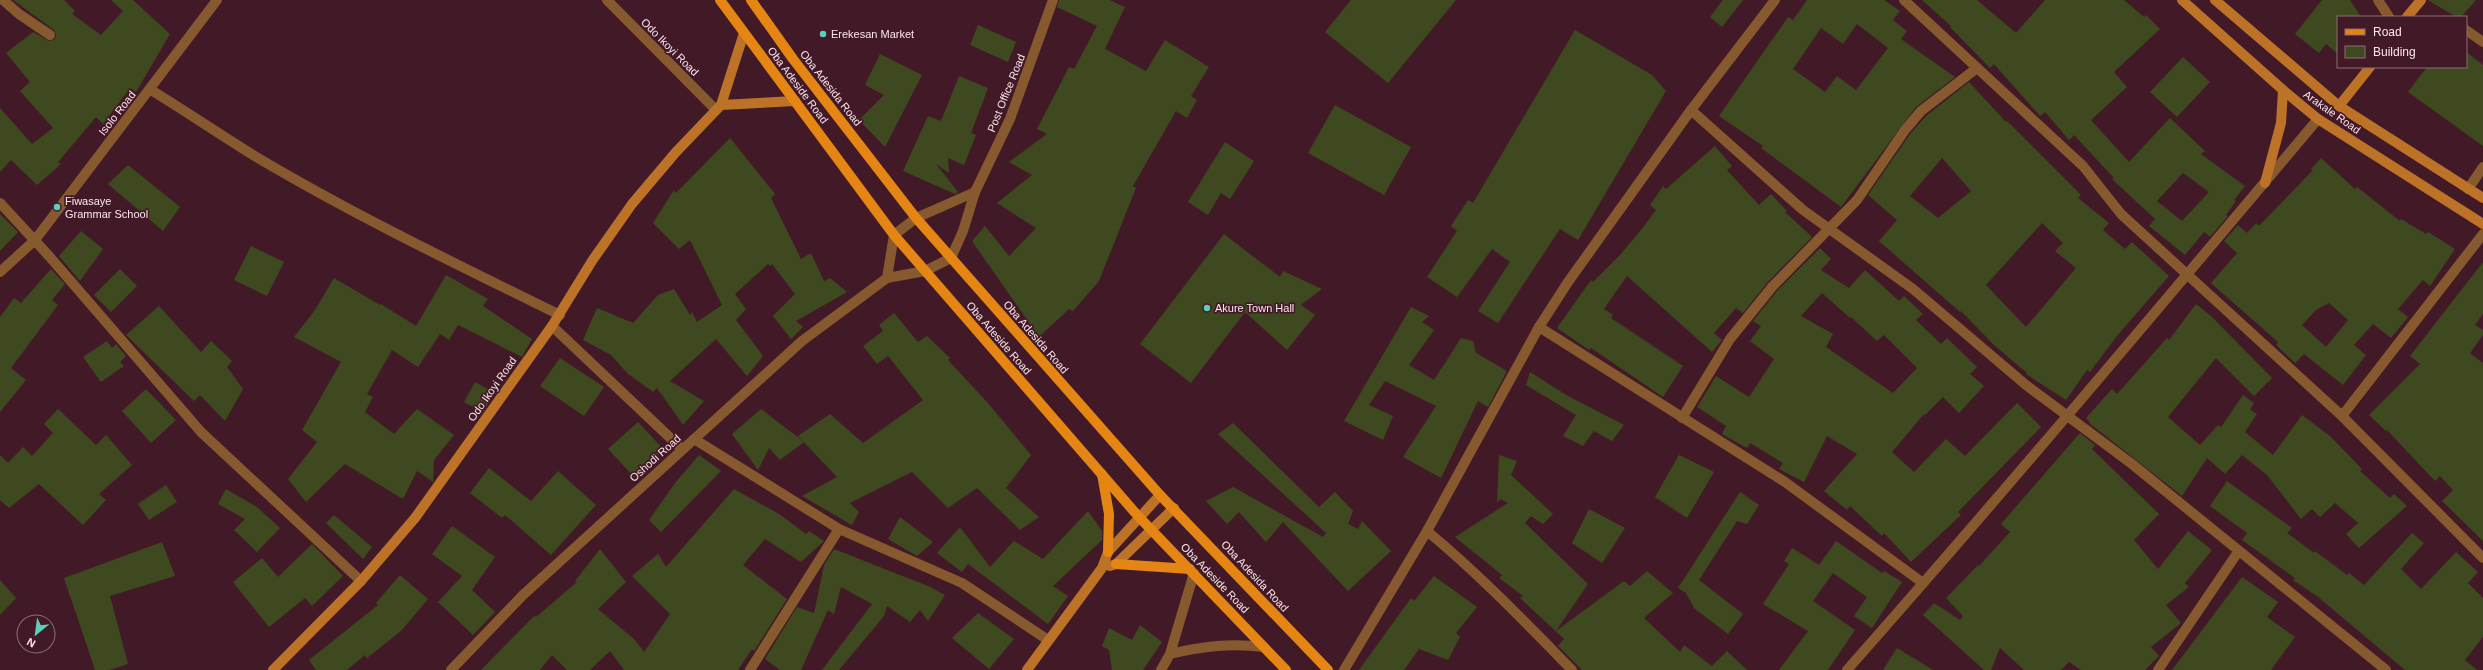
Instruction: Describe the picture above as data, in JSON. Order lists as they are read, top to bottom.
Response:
{
  "streets": {
    "main road": [
      "Odo Ikoyi Road",
      "Oba Adeside Road",
      "Oba Adesida Road",
      "Arakale Road"
    ],
    "street": ["Post Office Road", "Isolo Road", "Oshodi Road"]
  },
  "crossings": [
    ["Oba Adesida Road", "Post Office Road"]
  ],
  "places": ["Erekesan Market", "Fiwasaye Grammar School", "Akure Town Hall"],
  "legend": ["Road", "Building"],
  "north": "bottom left"
}
